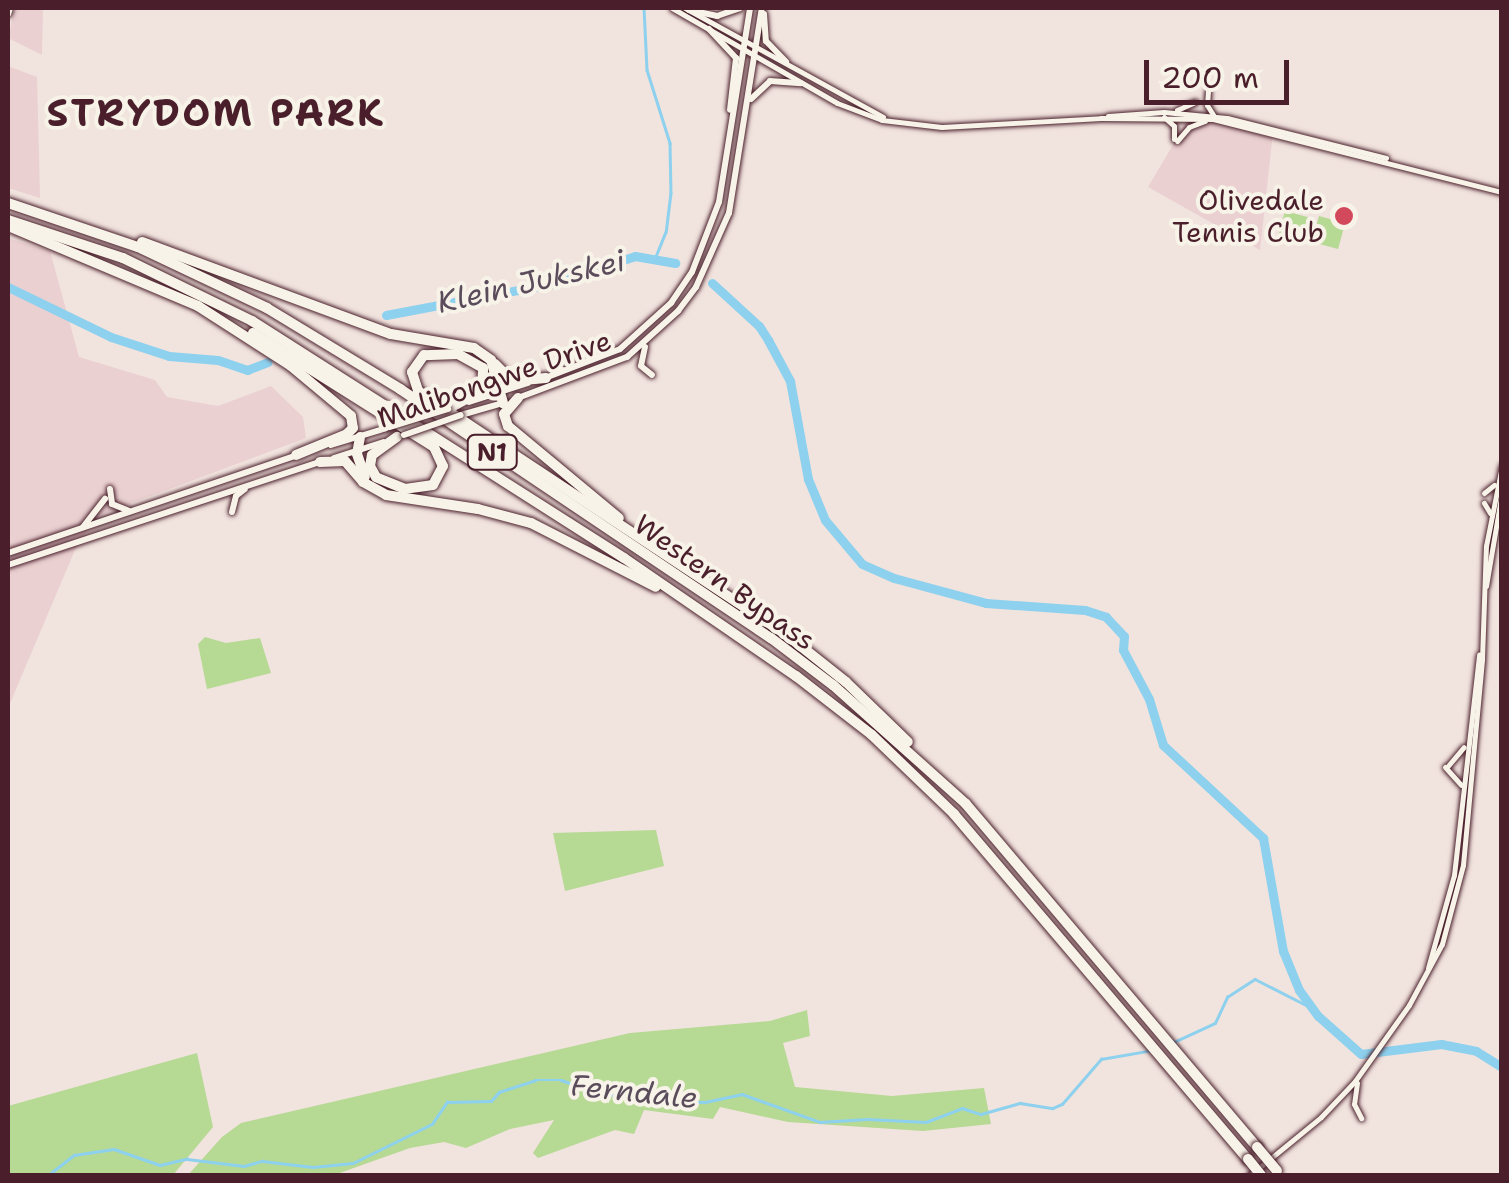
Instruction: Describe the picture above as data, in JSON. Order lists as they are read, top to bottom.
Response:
{
  "streets": {
    "highway": ["N1", "Western Bypass"],
    "main road": ["Malibongwe Drive"]
  },
  "districts": ["STRYDOM PARK"],
  "water": ["Klein Jukskei", "Ferndale"],
  "places": ["Olivedale Tennis Club"],
  "scale_bar": "200 m"
}
